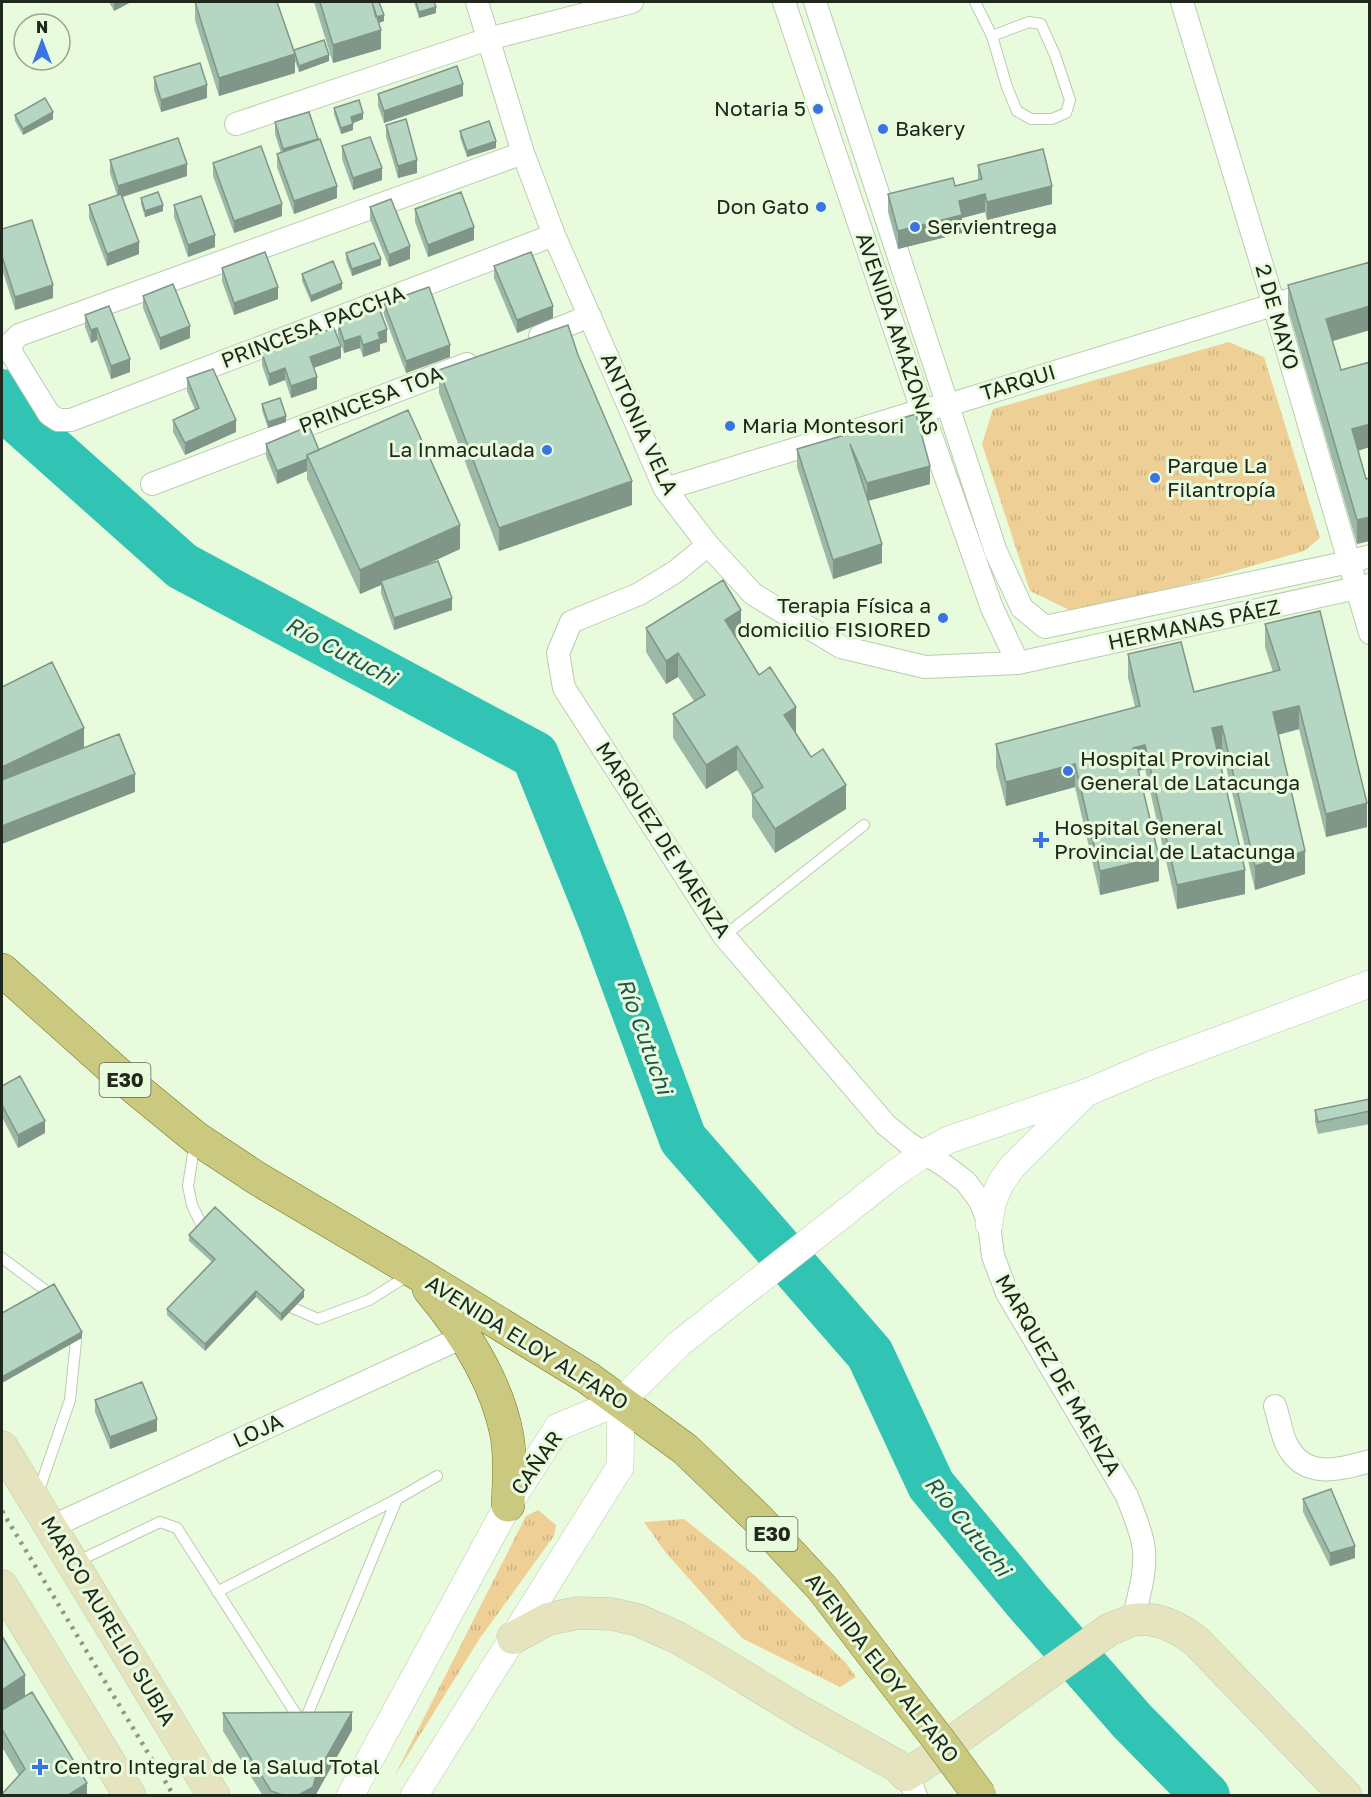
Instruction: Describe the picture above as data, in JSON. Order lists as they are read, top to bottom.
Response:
{
  "streets": {
    "main road": ["E30", "AVENIDA ELOY ALFARO", "MARCO AURELIO SUBIA"],
    "street": [
      "2 DE MAYO",
      "PRINCESA PACCHA",
      "AVENIDA AMAZONAS",
      "TARQUI",
      "PRINCESA TOA",
      "ANTONIA VELA",
      "HERMANAS PÁEZ",
      "MARQUEZ DE MAENZA",
      "LOJA",
      "CAÑAR"
    ]
  },
  "crossings": [
    ["2 DE MAYO", "TARQUI"],
    ["2 DE MAYO", "HERMANAS PÁEZ"],
    ["PRINCESA PACCHA", "ANTONIA VELA"],
    ["AVENIDA AMAZONAS", "TARQUI"],
    ["AVENIDA AMAZONAS", "ANTONIA VELA"],
    ["AVENIDA AMAZONAS", "HERMANAS PÁEZ"],
    ["TARQUI", "ANTONIA VELA"],
    ["ANTONIA VELA", "HERMANAS PÁEZ"],
    ["ANTONIA VELA", "MARQUEZ DE MAENZA"],
    ["AVENIDA ELOY ALFARO", "CAÑAR"],
    ["LOJA", "MARCO AURELIO SUBIA"]
  ],
  "water": ["Río Cutuchi"],
  "places": {
    "other": [
      "Notaria 5",
      "Bakery",
      "Don Gato",
      "Servientrega",
      "Maria Montesori",
      "La Inmaculada",
      "Parque La Filantropía",
      "Terapia Física a domicilio FISIORED",
      "Hospital Provincial General de Latacunga"
    ],
    "health": ["Hospital General Provincial de Latacunga", "Centro Integral de la Salud Total"]
  },
  "north": "top"
}
